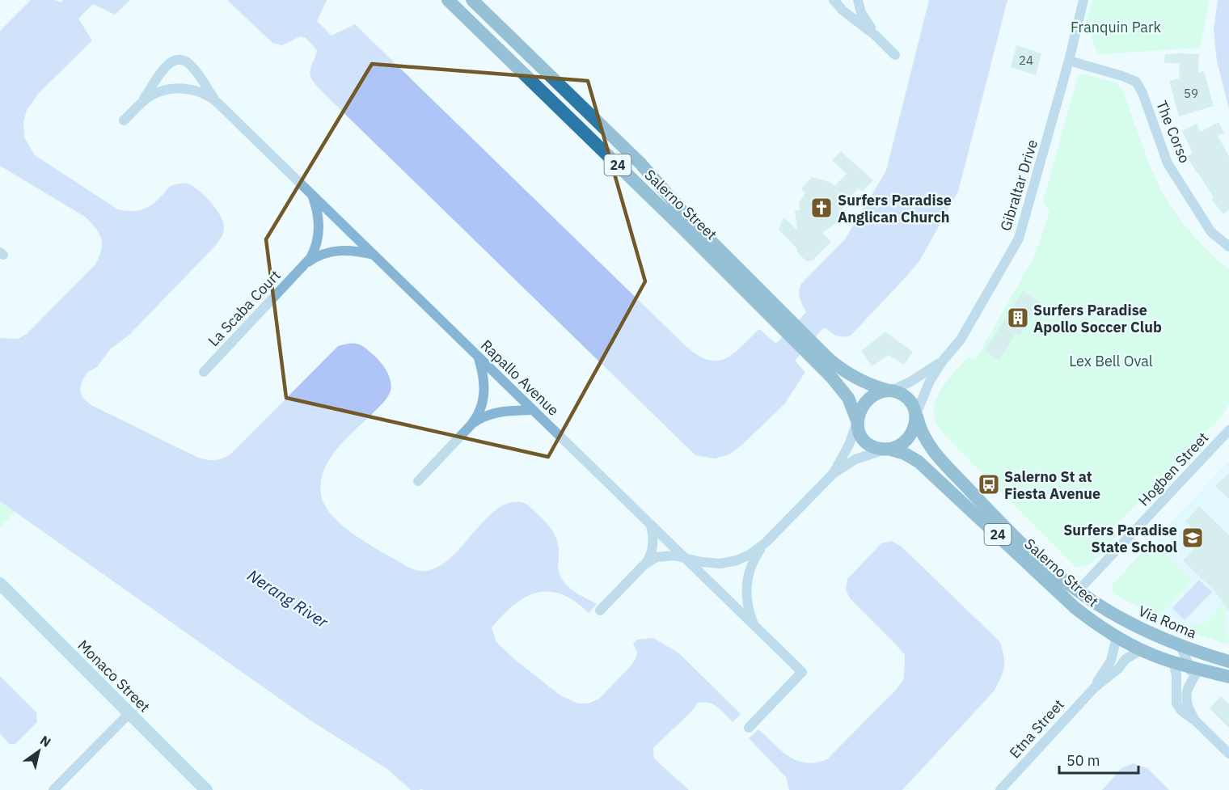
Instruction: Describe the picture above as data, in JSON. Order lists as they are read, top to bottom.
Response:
{
  "streets": {
    "main road": ["24", "Salerno Street", "Via Roma"],
    "street": [
      "The Corso",
      "Gibraltar Drive",
      "La Scaba Court",
      "Rapallo Avenue",
      "Hogben Street",
      "Monaco Street",
      "Etna Street"
    ]
  },
  "crossings": [
    ["The Corso", "Gibraltar Drive"],
    ["24", "Gibraltar Drive"],
    ["24", "Salerno Street"],
    ["24", "Etna Street"],
    ["Gibraltar Drive", "Salerno Street"],
    ["Salerno Street", "Hogben Street"],
    ["Salerno Street", "Via Roma"],
    ["Salerno Street", "Etna Street"],
    ["La Scaba Court", "Rapallo Avenue"]
  ],
  "water": ["Nerang River"],
  "parks": ["Franquin Park", "Lex Bell Oval"],
  "places": {
    "church": ["Surfers Paradise Anglican Church"],
    "building": ["Surfers Paradise Apollo Soccer Club"],
    "bus stop": ["Salerno St at Fiesta Avenue"],
    "school or university": ["Surfers Paradise State School"]
  },
  "house_numbers": ["24", "59"],
  "scale_bar": "50 m",
  "north": "top right"
}
